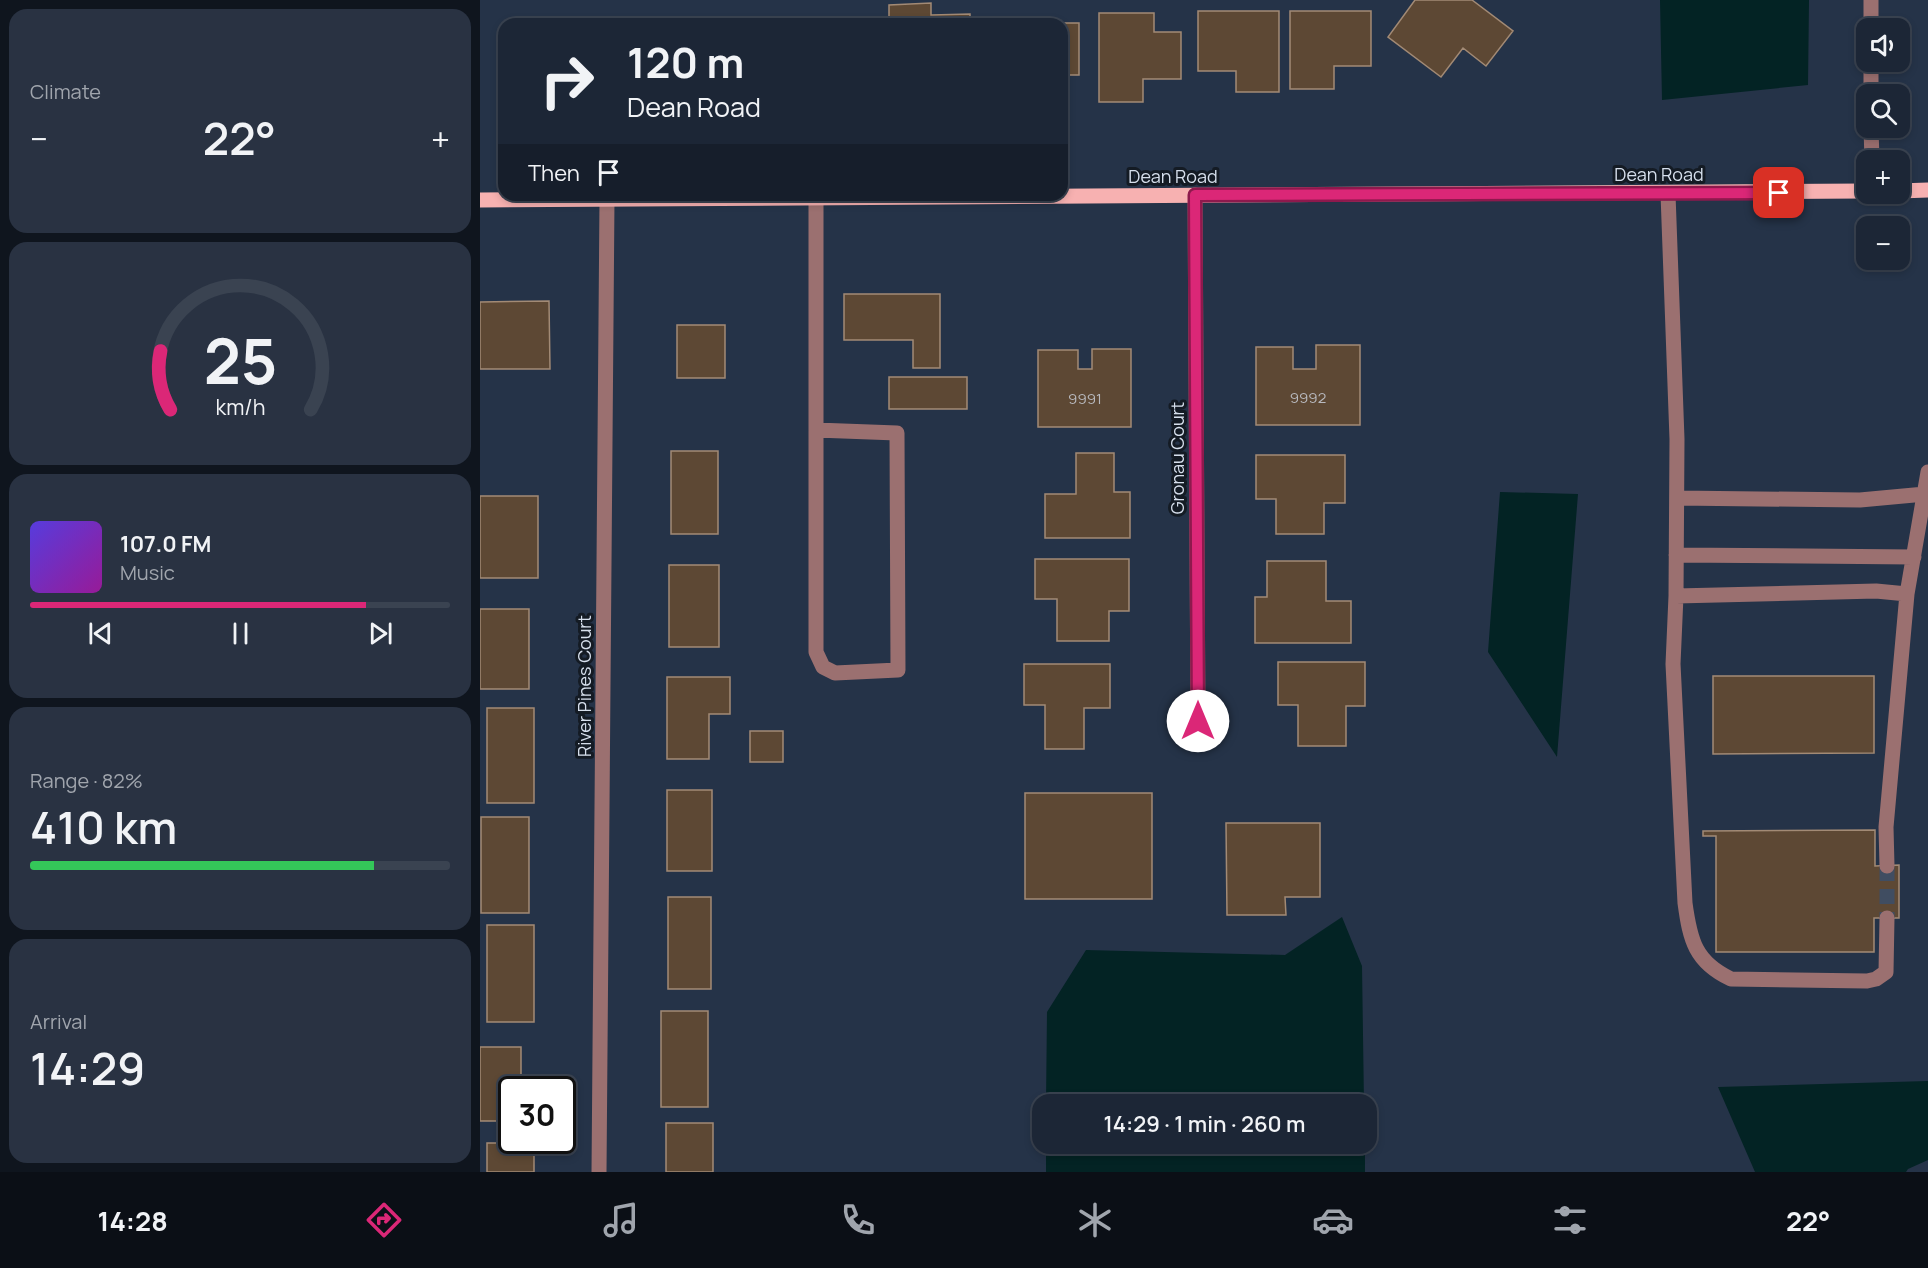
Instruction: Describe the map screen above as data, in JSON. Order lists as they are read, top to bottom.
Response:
{
  "streets": {
    "main road": ["Dean Road"],
    "street": ["Gronau Court", "River Pines Court"]
  },
  "crossings": [
    ["Dean Road", "Gronau Court"]
  ],
  "house_numbers": ["9992", "9991"],
  "page": {
    "tile": [
      "Climate",
      ["Range · 82%", "410 km"],
      ["Arrival", "14:29"]
    ],
    "map_buttons": ["+", "−"],
    "turn": ["120 m", "Dean Road"],
    "heat": ["−", "22°", "+"],
    "then": "Then",
    "song": ["107.0 FM", "Music"],
    "limit": "30",
    "trip": "14:29 · 1 min · 260 m",
    "tabs": ["14:28", "22°"],
    "gauge": ["25", "km/h"]
  }
}
